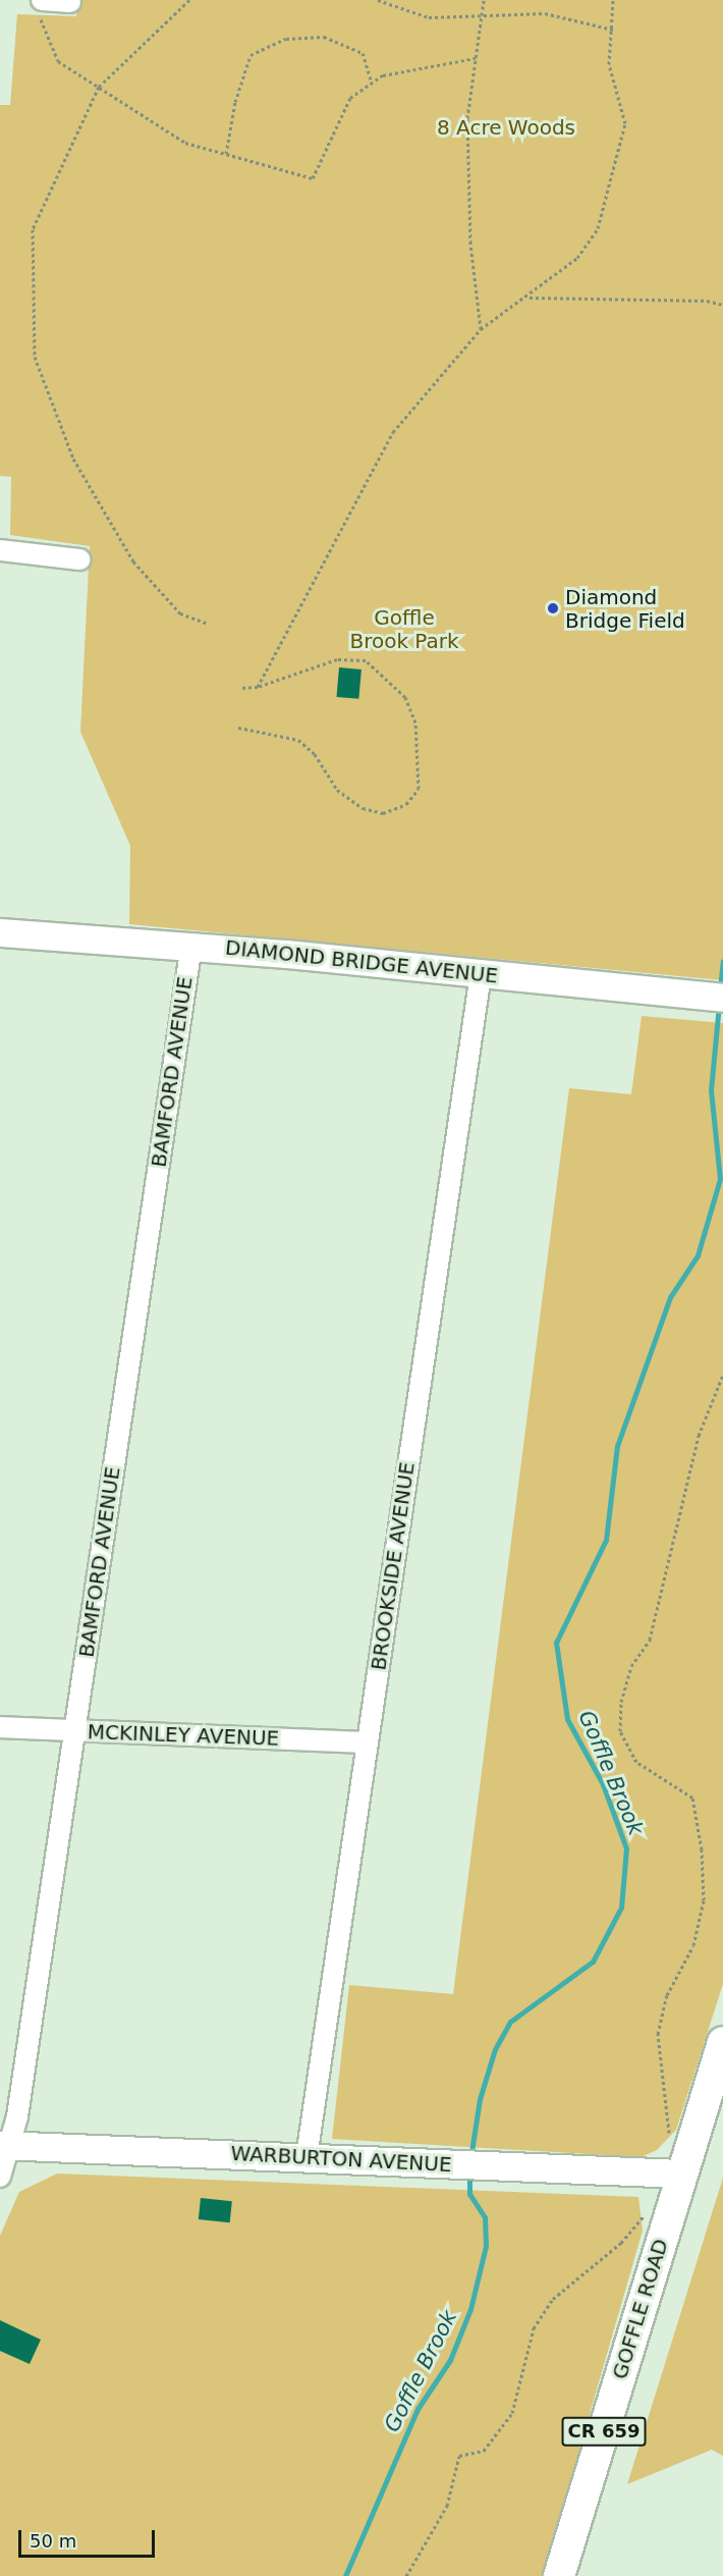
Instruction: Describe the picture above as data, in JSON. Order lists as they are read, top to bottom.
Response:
{
  "streets": {
    "main road": ["GOFFLE ROAD", "CR 659"],
    "street": [
      "DIAMOND BRIDGE AVENUE",
      "BAMFORD AVENUE",
      "BROOKSIDE AVENUE",
      "MCKINLEY AVENUE",
      "WARBURTON AVENUE"
    ]
  },
  "crossings": [
    ["DIAMOND BRIDGE AVENUE", "BAMFORD AVENUE"],
    ["DIAMOND BRIDGE AVENUE", "BROOKSIDE AVENUE"],
    ["BAMFORD AVENUE", "MCKINLEY AVENUE"],
    ["BAMFORD AVENUE", "WARBURTON AVENUE"],
    ["BROOKSIDE AVENUE", "MCKINLEY AVENUE"],
    ["BROOKSIDE AVENUE", "WARBURTON AVENUE"],
    ["WARBURTON AVENUE", "GOFFLE ROAD"]
  ],
  "water": ["Goffle Brook"],
  "parks": ["8 Acre Woods", "Goffle Brook Park"],
  "places": ["Diamond Bridge Field"],
  "scale_bar": "50 m"
}
